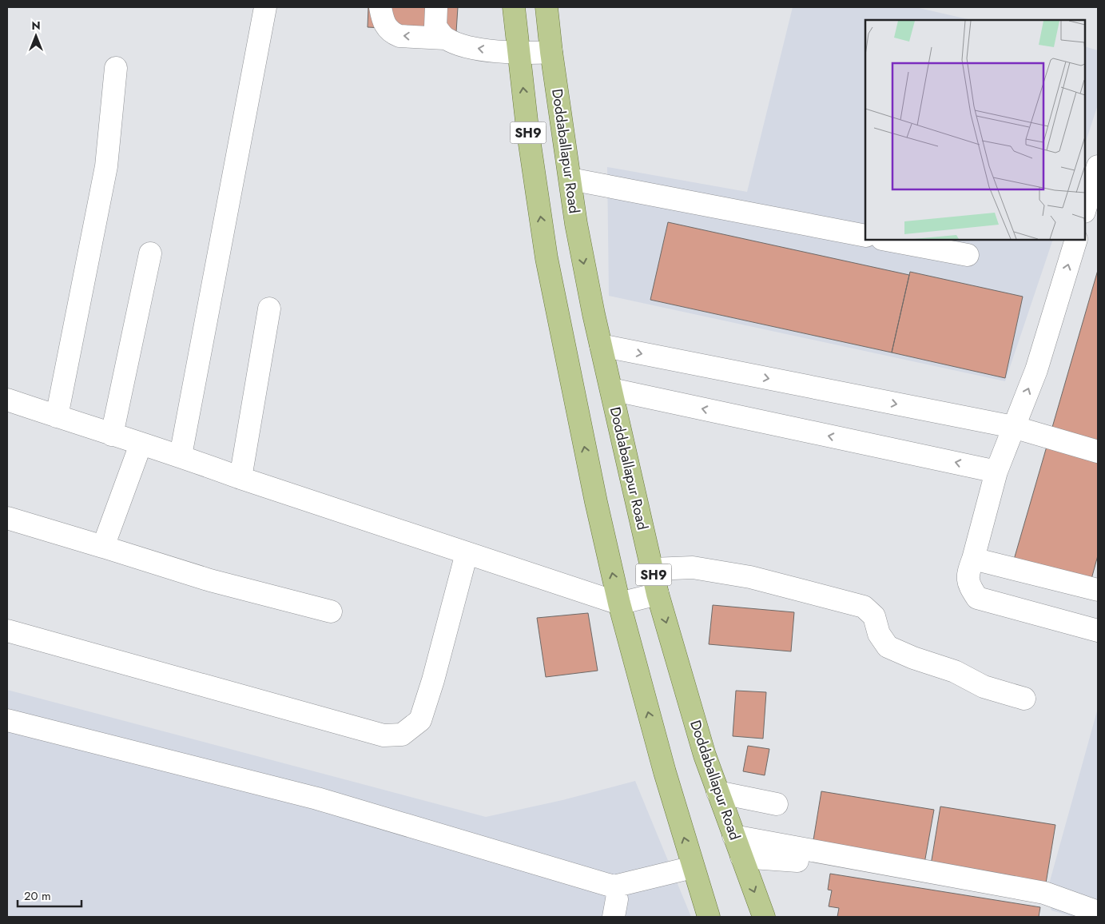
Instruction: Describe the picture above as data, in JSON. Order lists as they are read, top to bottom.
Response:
{
  "streets": {
    "main road": ["SH9", "Doddaballapur Road"]
  },
  "scale_bar": "20 m",
  "north": "top"
}
